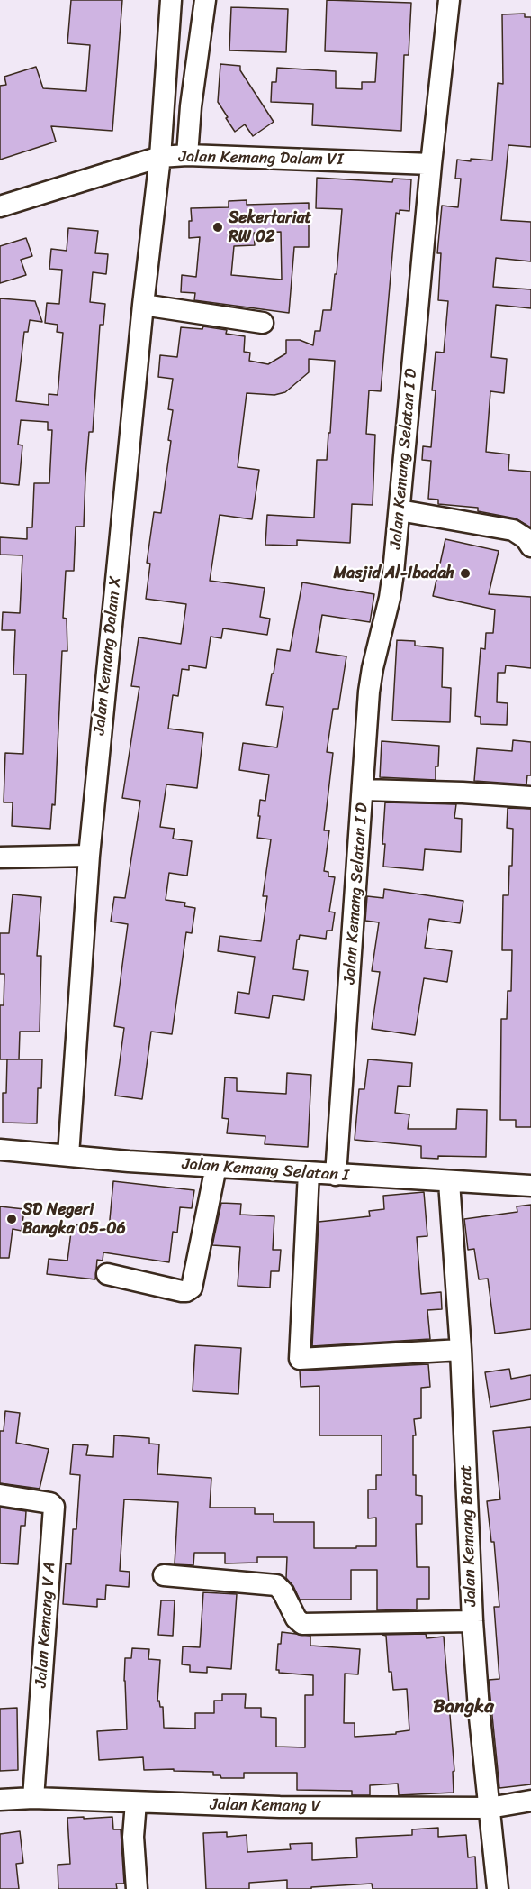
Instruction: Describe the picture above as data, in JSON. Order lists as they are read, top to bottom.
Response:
{
  "streets": {
    "street": [
      "Jalan Kemang Dalam VI",
      "Jalan Kemang Selatan I D",
      "Jalan Kemang Dalam X",
      "Jalan Kemang Selatan I",
      "Jalan Kemang Barat",
      "Jalan Kemang V A",
      "Jalan Kemang V"
    ]
  },
  "crossings": [
    ["Jalan Kemang Dalam VI", "Jalan Kemang Selatan I D"],
    ["Jalan Kemang Dalam VI", "Jalan Kemang Dalam X"],
    ["Jalan Kemang Selatan I D", "Jalan Kemang Selatan I"],
    ["Jalan Kemang Dalam X", "Jalan Kemang Selatan I"],
    ["Jalan Kemang Selatan I", "Jalan Kemang Barat"],
    ["Jalan Kemang Barat", "Jalan Kemang V"],
    ["Jalan Kemang V A", "Jalan Kemang V"]
  ],
  "districts": ["Bangka"],
  "places": ["Sekertariat RW 02", "Masjid Al-Ibadah", "SD Negeri Bangka 05-06"]
}
